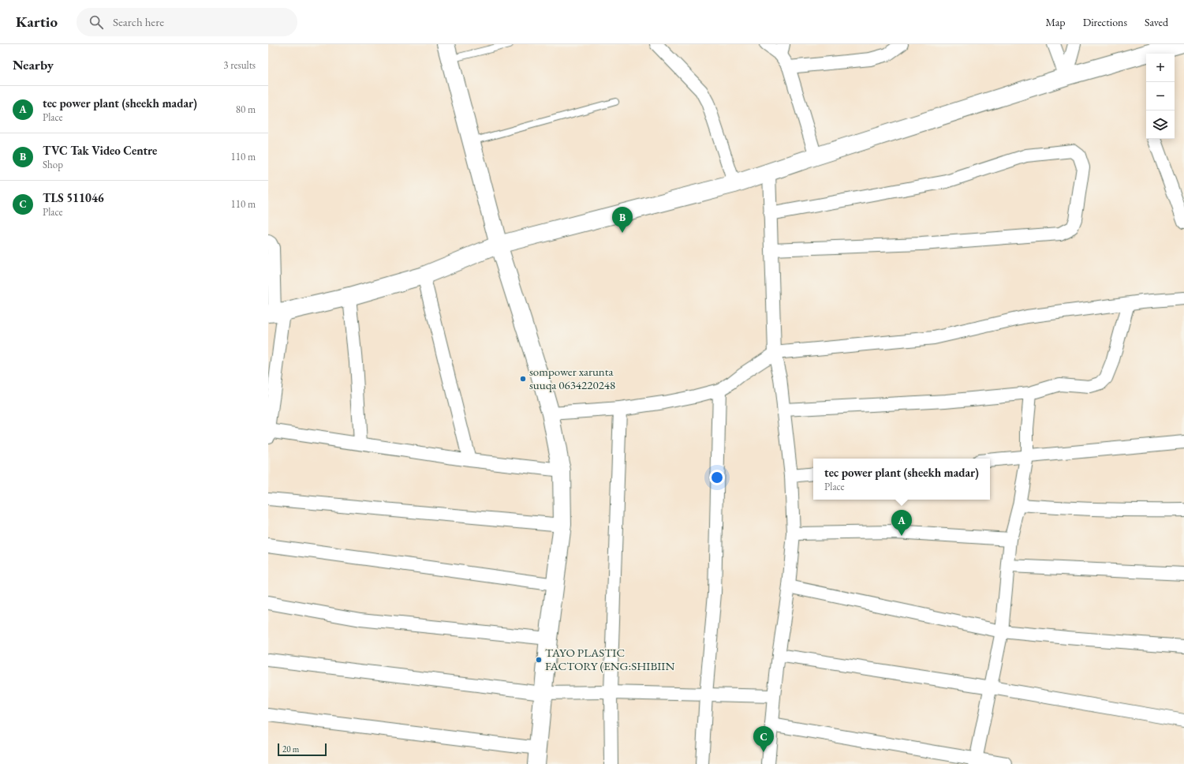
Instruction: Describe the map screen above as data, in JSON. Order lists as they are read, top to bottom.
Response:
{
  "places": ["sompower xarunta suuqa 0634220248", "TAYO PLASTIC FACTORY (ENG:SHIBIIN"],
  "scale_bar": "20 m",
  "page": {
    "header": "Kartio",
    "search": "Search here",
    "nav": ["Map", "Directions", "Saved"],
    "heading": ["Nearby", "3 results"],
    "map_buttons": ["+", "−"],
    "list": [
      {
        "mark": "A",
        "name": "tec power plant (sheekh madar)",
        "note": "Place",
        "value": "80 m"
      },
      {
        "mark": "B",
        "name": "TVC Tak Video Centre",
        "note": "Shop",
        "value": "110 m"
      },
      {
        "mark": "C",
        "name": "TLS 511046",
        "note": "Place",
        "value": "110 m"
      }
    ],
    "pins": ["B", "A", "C"],
    "popup": ["tec power plant (sheekh madar)", "Place"],
    "scale": "20 m"
  }
}
